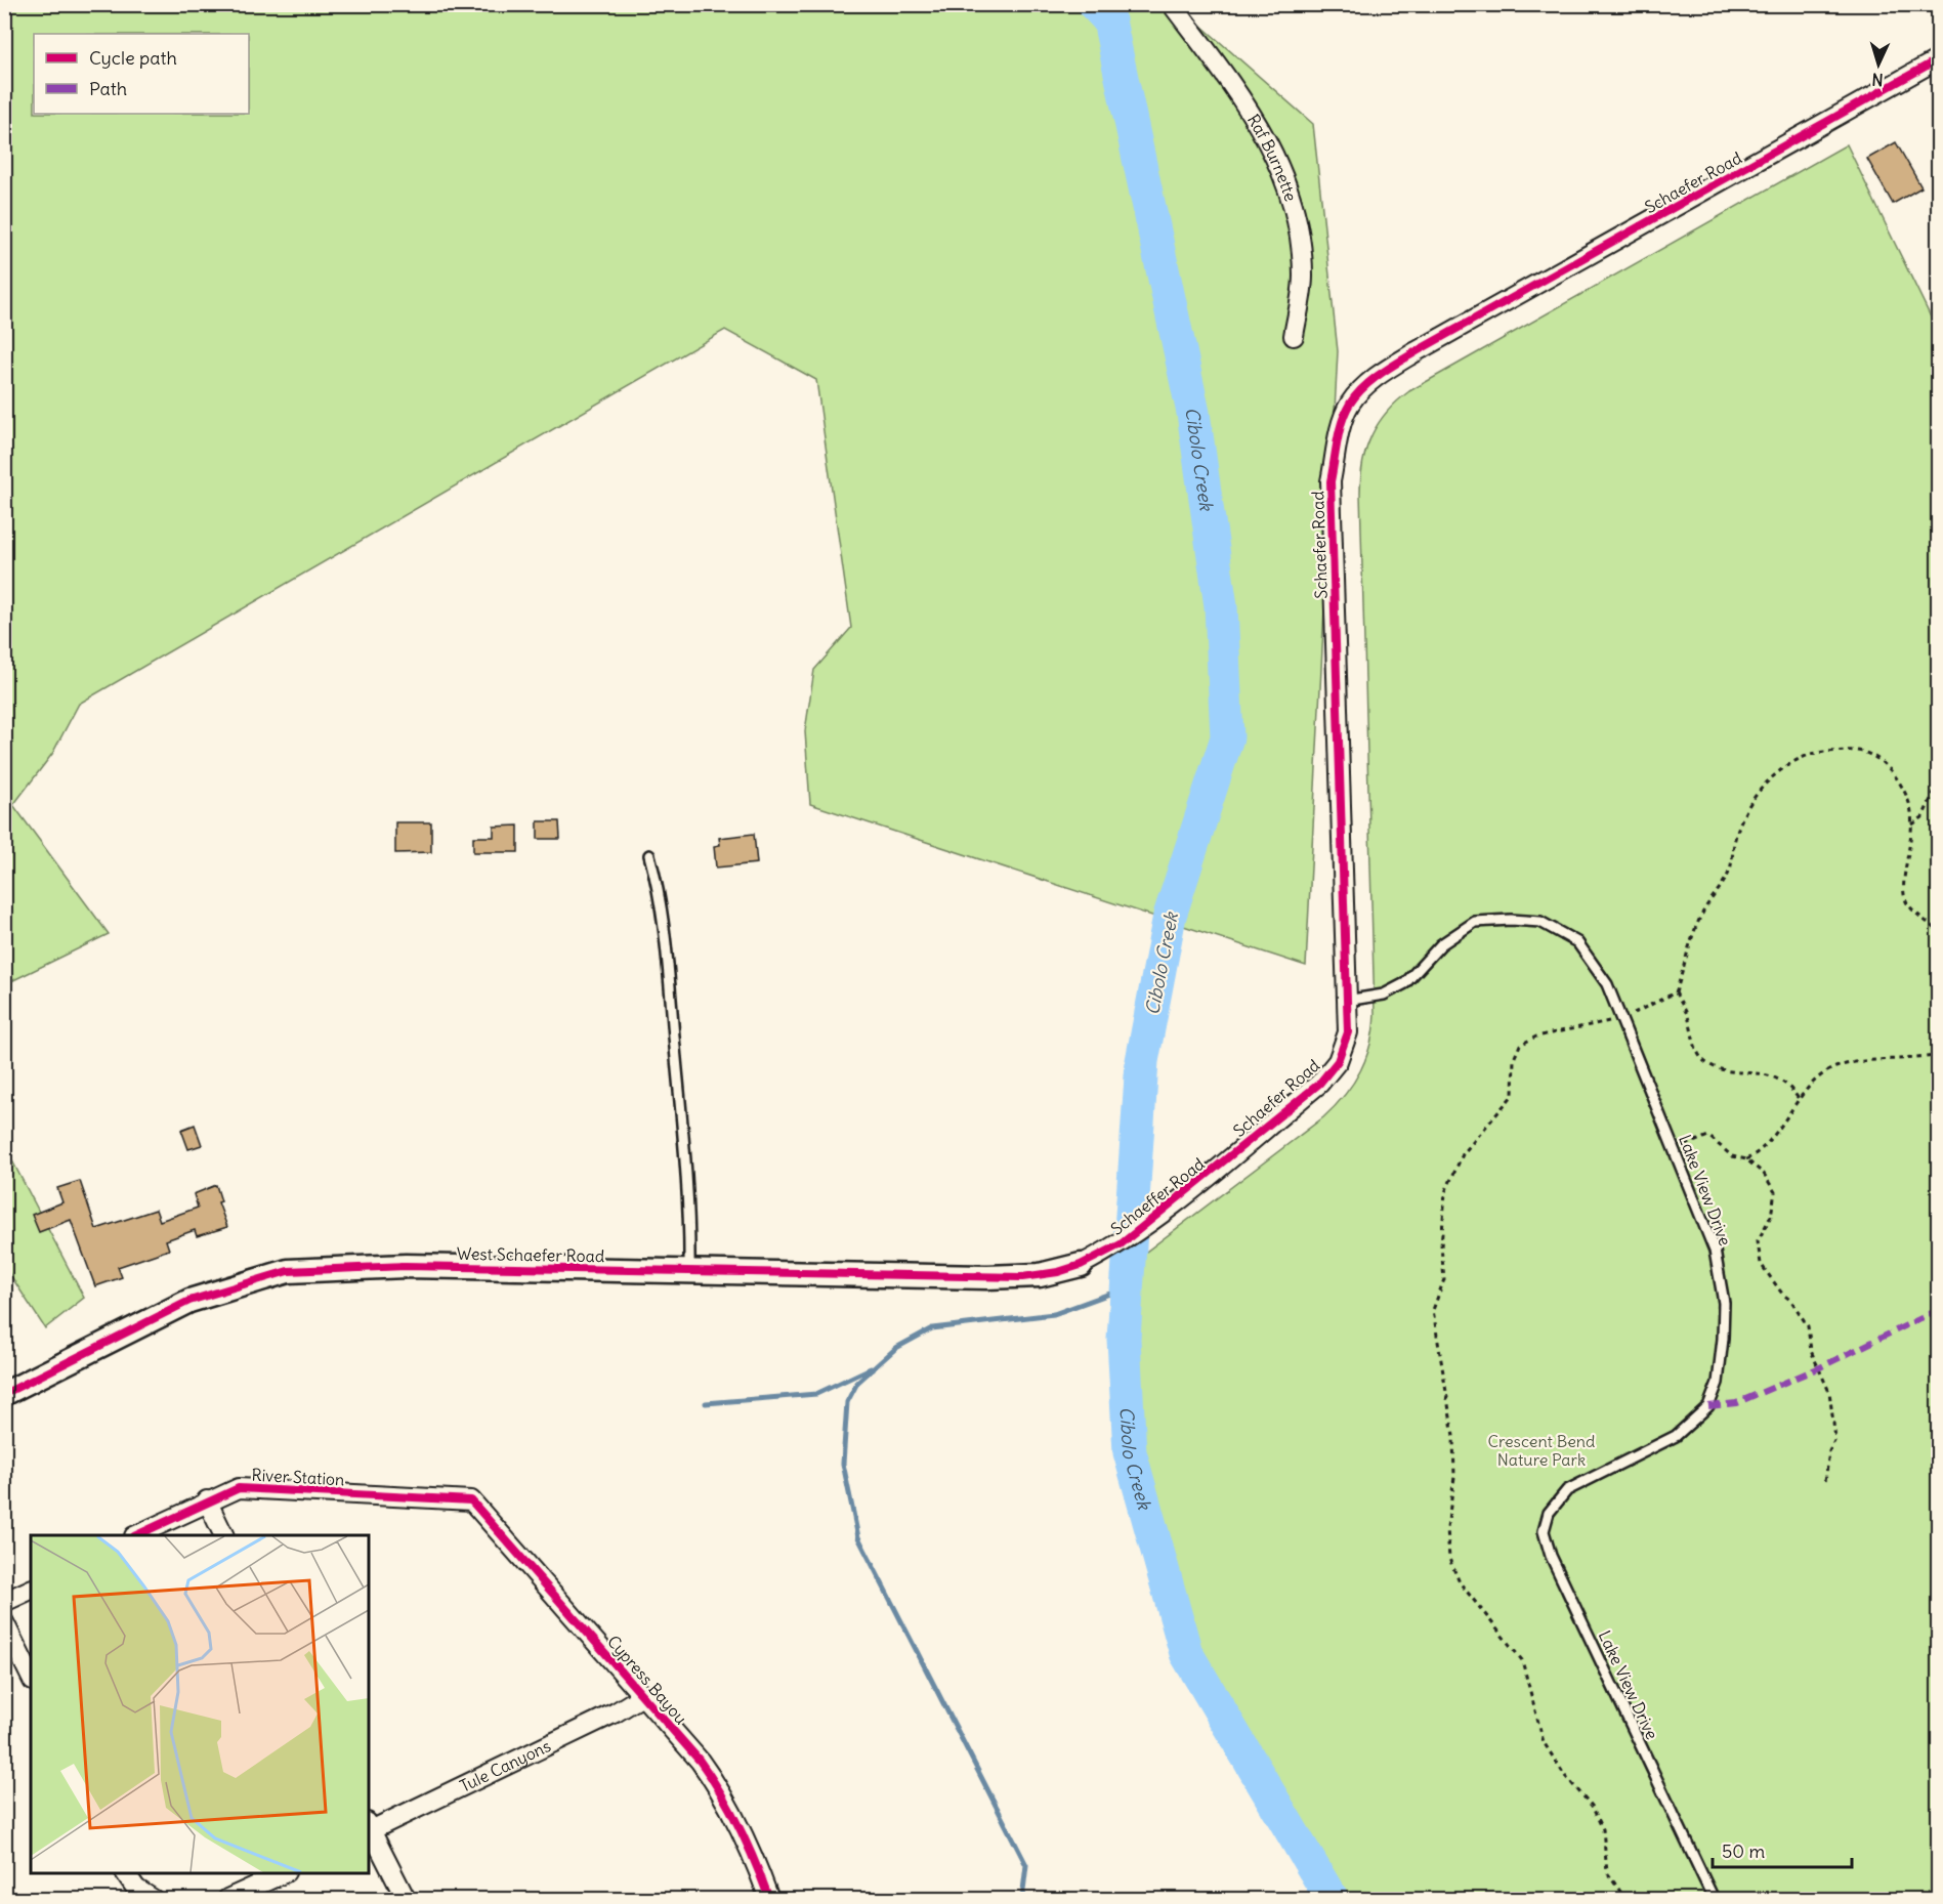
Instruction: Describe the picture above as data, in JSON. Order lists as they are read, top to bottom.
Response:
{
  "streets": {
    "street": [
      "Raf Burnette",
      "Schaefer Road",
      "Schaeffer Road",
      "West Schaefer Road",
      "River Station",
      "Cypress Bayou",
      "Tule Canyons"
    ],
    "lane": ["Lake View Drive"]
  },
  "crossings": [
    ["Schaefer Road", "Lake View Drive"],
    ["Schaefer Road", "Schaeffer Road"],
    ["Schaeffer Road", "West Schaefer Road"],
    ["River Station", "Cypress Bayou"],
    ["Cypress Bayou", "Tule Canyons"]
  ],
  "water": ["Cibolo Creek"],
  "parks": ["Crescent Bend Nature Park"],
  "legend": ["Cycle path", "Path"],
  "scale_bar": "50 m",
  "north": "bottom"
}
